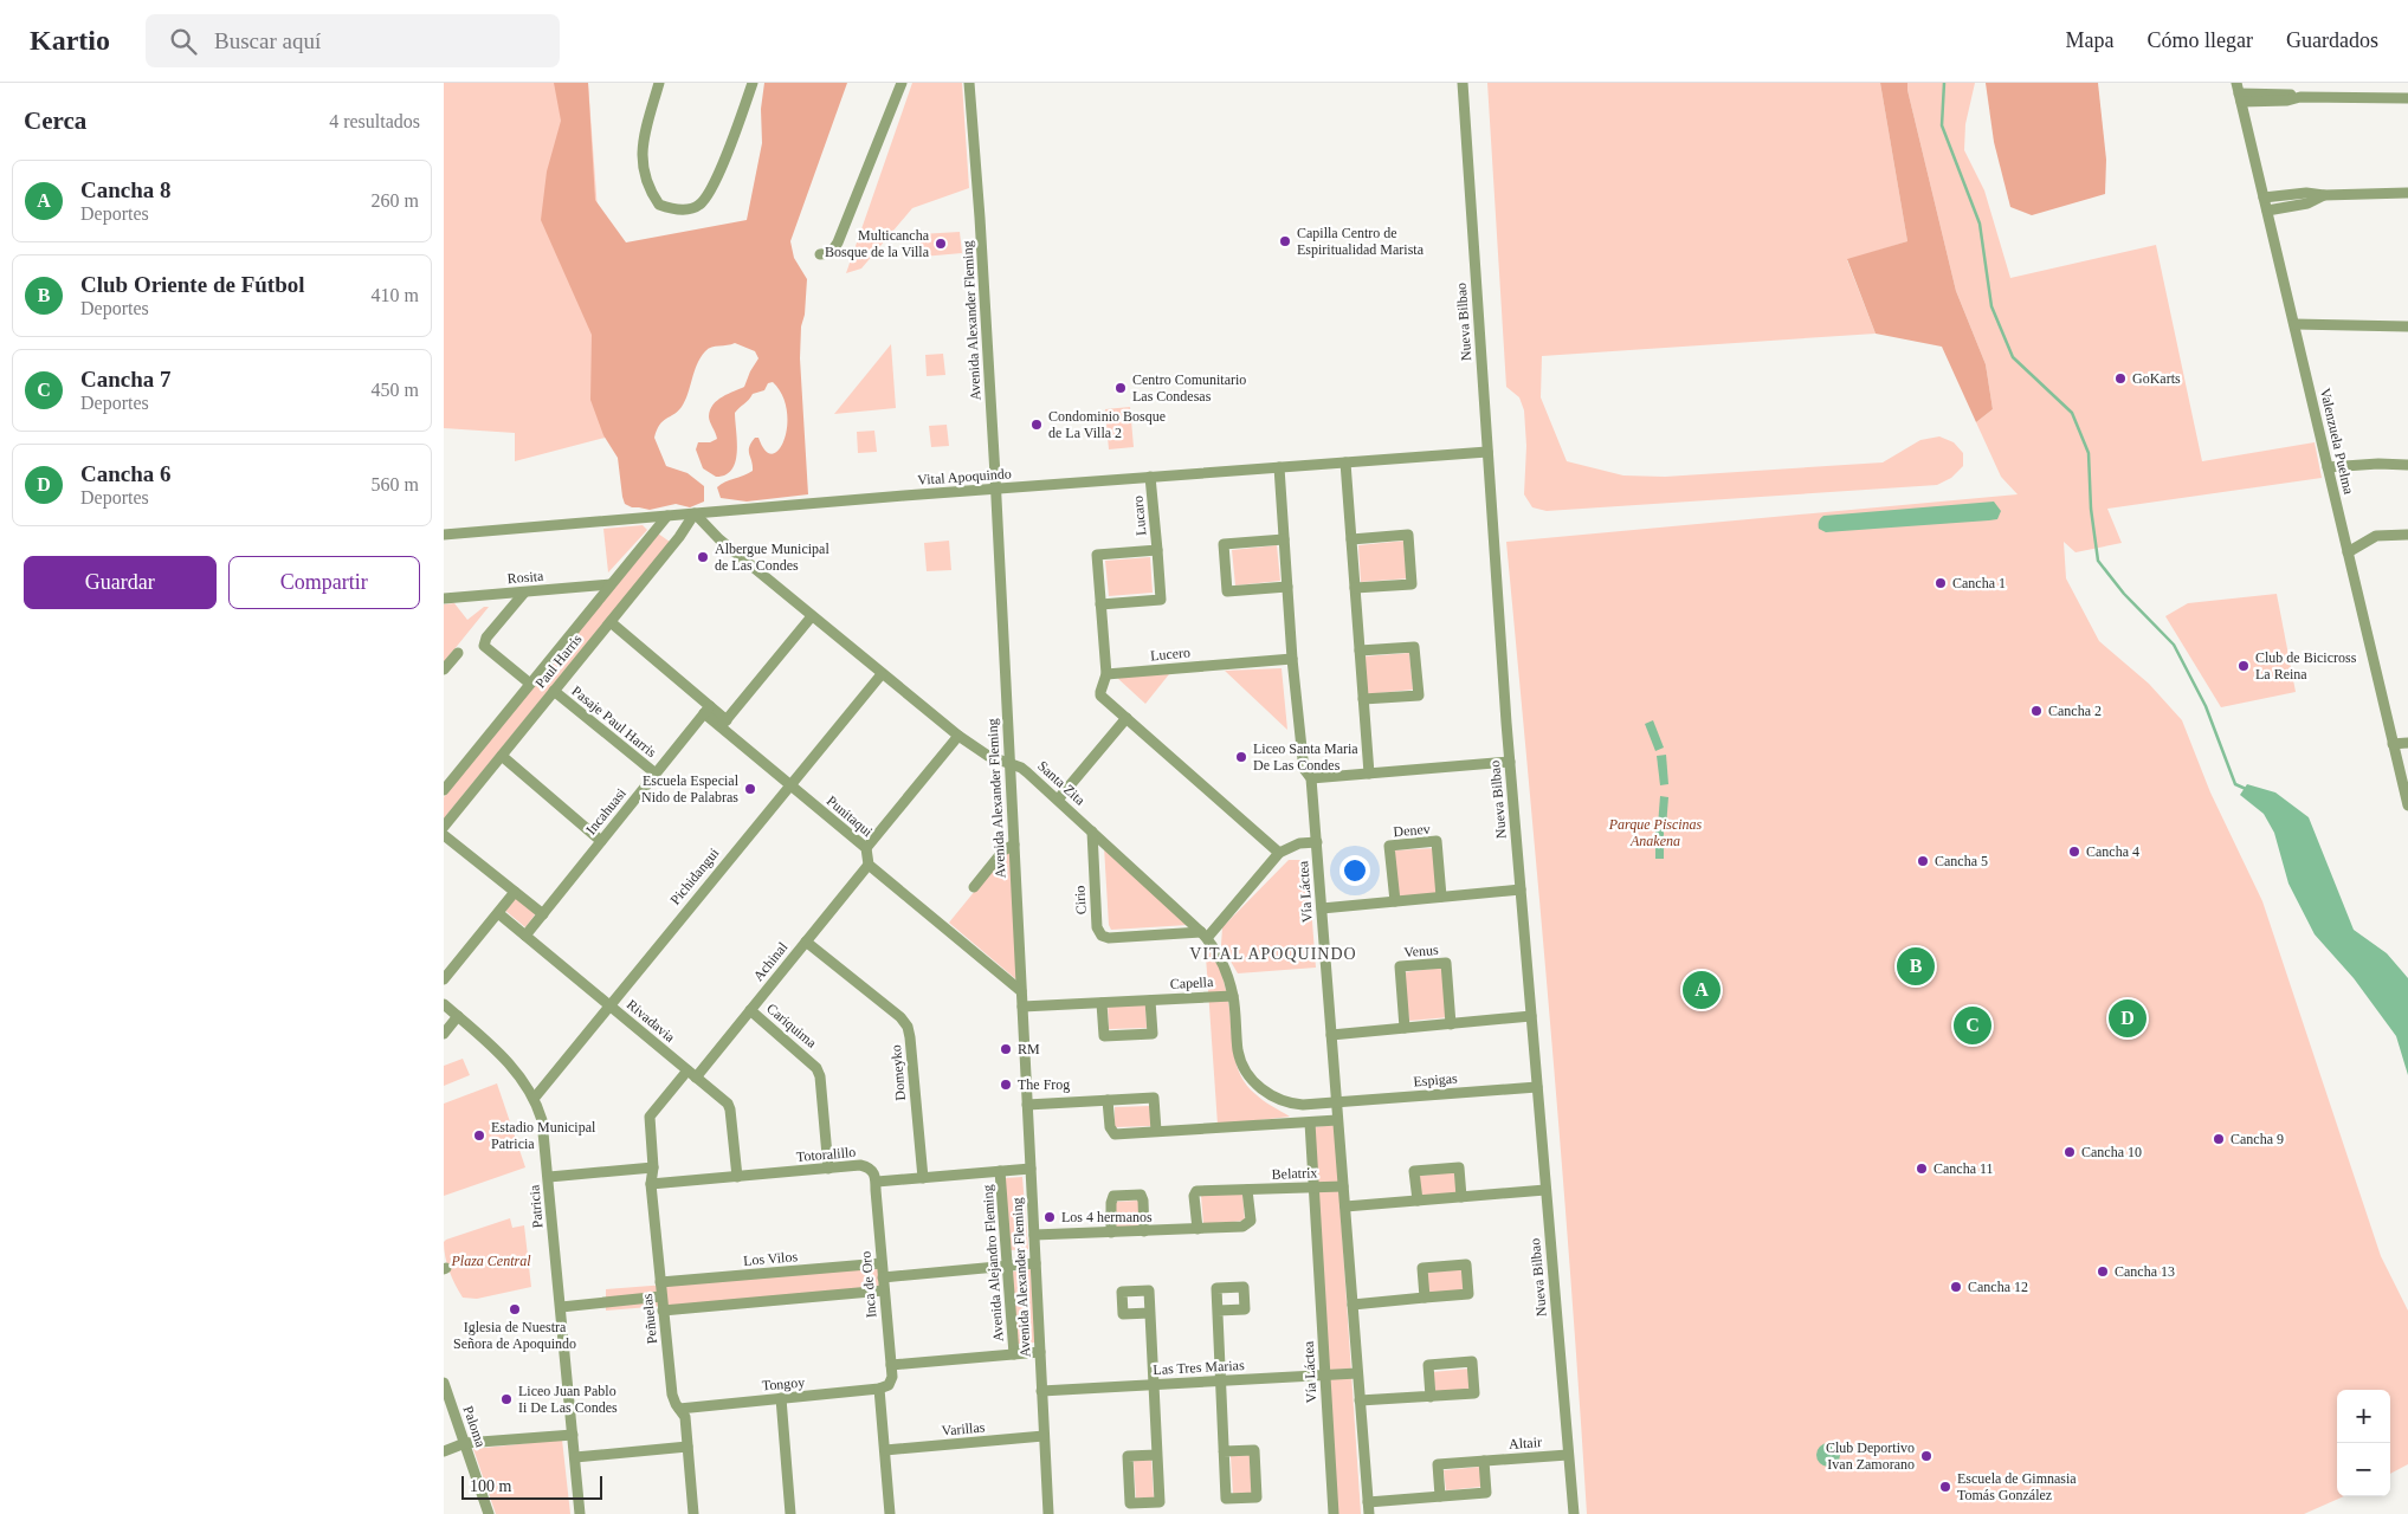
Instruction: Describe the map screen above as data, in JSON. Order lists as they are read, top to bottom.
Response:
{
  "streets": {
    "street": [
      "Avenida Alexander Fleming",
      "Nueva Bilbao",
      "Valenzuela Puelma",
      "Vital Apoquindo",
      "Lucaro",
      "Rosita",
      "Lucero",
      "Paul Harris",
      "Pasaje Paul Harris",
      "Santa Zita",
      "Incahuasi",
      "Punitaqui",
      "Denev",
      "Pichidangui",
      "Vía Láctea",
      "Cirio",
      "Venus",
      "Achinal",
      "Capella",
      "Rivadavia",
      "Cariquima",
      "Domeyko",
      "Espigas",
      "Totoralillo",
      "Belatrix",
      "Patricia",
      "Los Vilos",
      "Avenida Alejandro Fleming",
      "Inca de Oro",
      "Peñuelas",
      "Las Tres Marias",
      "Tongoy",
      "Paloma",
      "Varillas",
      "Altair"
    ]
  },
  "crossings": [
    ["Avenida Alexander Fleming", "Vital Apoquindo"],
    ["Avenida Alexander Fleming", "Santa Zita"],
    ["Avenida Alexander Fleming", "Capella"],
    ["Avenida Alexander Fleming", "Las Tres Marias"],
    ["Avenida Alexander Fleming", "Varillas"],
    ["Nueva Bilbao", "Vital Apoquindo"],
    ["Nueva Bilbao", "Espigas"],
    ["Nueva Bilbao", "Altair"],
    ["Vital Apoquindo", "Lucaro"],
    ["Vital Apoquindo", "Paul Harris"],
    ["Vital Apoquindo", "Santa Zita"],
    ["Vital Apoquindo", "Vía Láctea"],
    ["Lucaro", "Lucero"],
    ["Rosita", "Paul Harris"],
    ["Lucero", "Vía Láctea"],
    ["Paul Harris", "Pasaje Paul Harris"],
    ["Paul Harris", "Santa Zita"],
    ["Paul Harris", "Punitaqui"],
    ["Pasaje Paul Harris", "Incahuasi"],
    ["Santa Zita", "Pichidangui"],
    ["Santa Zita", "Vía Láctea"],
    ["Santa Zita", "Cirio"],
    ["Santa Zita", "Capella"],
    ["Santa Zita", "Espigas"],
    ["Incahuasi", "Punitaqui"],
    ["Incahuasi", "Rivadavia"],
    ["Punitaqui", "Pichidangui"],
    ["Punitaqui", "Achinal"],
    ["Pichidangui", "Rivadavia"],
    ["Pichidangui", "Patricia"],
    ["Vía Láctea", "Espigas"],
    ["Vía Láctea", "Belatrix"],
    ["Vía Láctea", "Las Tres Marias"],
    ["Achinal", "Rivadavia"],
    ["Achinal", "Cariquima"],
    ["Achinal", "Domeyko"],
    ["Achinal", "Peñuelas"],
    ["Rivadavia", "Totoralillo"],
    ["Cariquima", "Totoralillo"],
    ["Totoralillo", "Inca de Oro"],
    ["Totoralillo", "Peñuelas"],
    ["Los Vilos", "Inca de Oro"],
    ["Los Vilos", "Peñuelas"],
    ["Inca de Oro", "Tongoy"],
    ["Inca de Oro", "Varillas"],
    ["Peñuelas", "Tongoy"]
  ],
  "districts": ["VITAL APOQUINDO"],
  "parks": ["Parque Piscinas Anakena", "Plaza Central"],
  "places": [
    "Capilla Centro de Espiritualidad Marista",
    "Multicancha Bosque de la Villa",
    "GoKarts",
    "Centro Comunitario Las Condesas",
    "Condominio Bosque de La Villa 2",
    "Albergue Municipal de Las Condes",
    "Cancha 1",
    "Club de Bicicross La Reina",
    "Cancha 2",
    "Liceo Santa Maria De Las Condes",
    "Escuela Especial Nido de Palabras",
    "Cancha 4",
    "Cancha 5",
    "RM",
    "The Frog",
    "Estadio Municipal Patricia",
    "Cancha 9",
    "Cancha 10",
    "Cancha 11",
    "Los 4 hermanos",
    "Cancha 13",
    "Cancha 12",
    "Iglesia de Nuestra Señora de Apoquindo",
    "Liceo Juan Pablo Ii De Las Condes",
    "Club Deportivo Ivan Zamorano",
    "Escuela de Gimnasia Tomás González"
  ],
  "scale_bar": "100 m",
  "page": {
    "header": "Kartio",
    "search": "Buscar aquí",
    "nav": ["Mapa", "Cómo llegar", "Guardados"],
    "heading": ["Cerca", "4 resultados"],
    "list": [
      {
        "mark": "A",
        "name": "Cancha 8",
        "note": "Deportes",
        "value": "260 m"
      },
      {
        "mark": "B",
        "name": "Club Oriente de Fútbol",
        "note": "Deportes",
        "value": "410 m"
      },
      {
        "mark": "C",
        "name": "Cancha 7",
        "note": "Deportes",
        "value": "450 m"
      },
      {
        "mark": "D",
        "name": "Cancha 6",
        "note": "Deportes",
        "value": "560 m"
      }
    ],
    "buttons": ["Guardar", "Compartir"],
    "pins": [
      "B",
      "A",
      "D",
      "C"
    ],
    "map_buttons": ["+", "−"],
    "scale": "100 m"
  }
}
